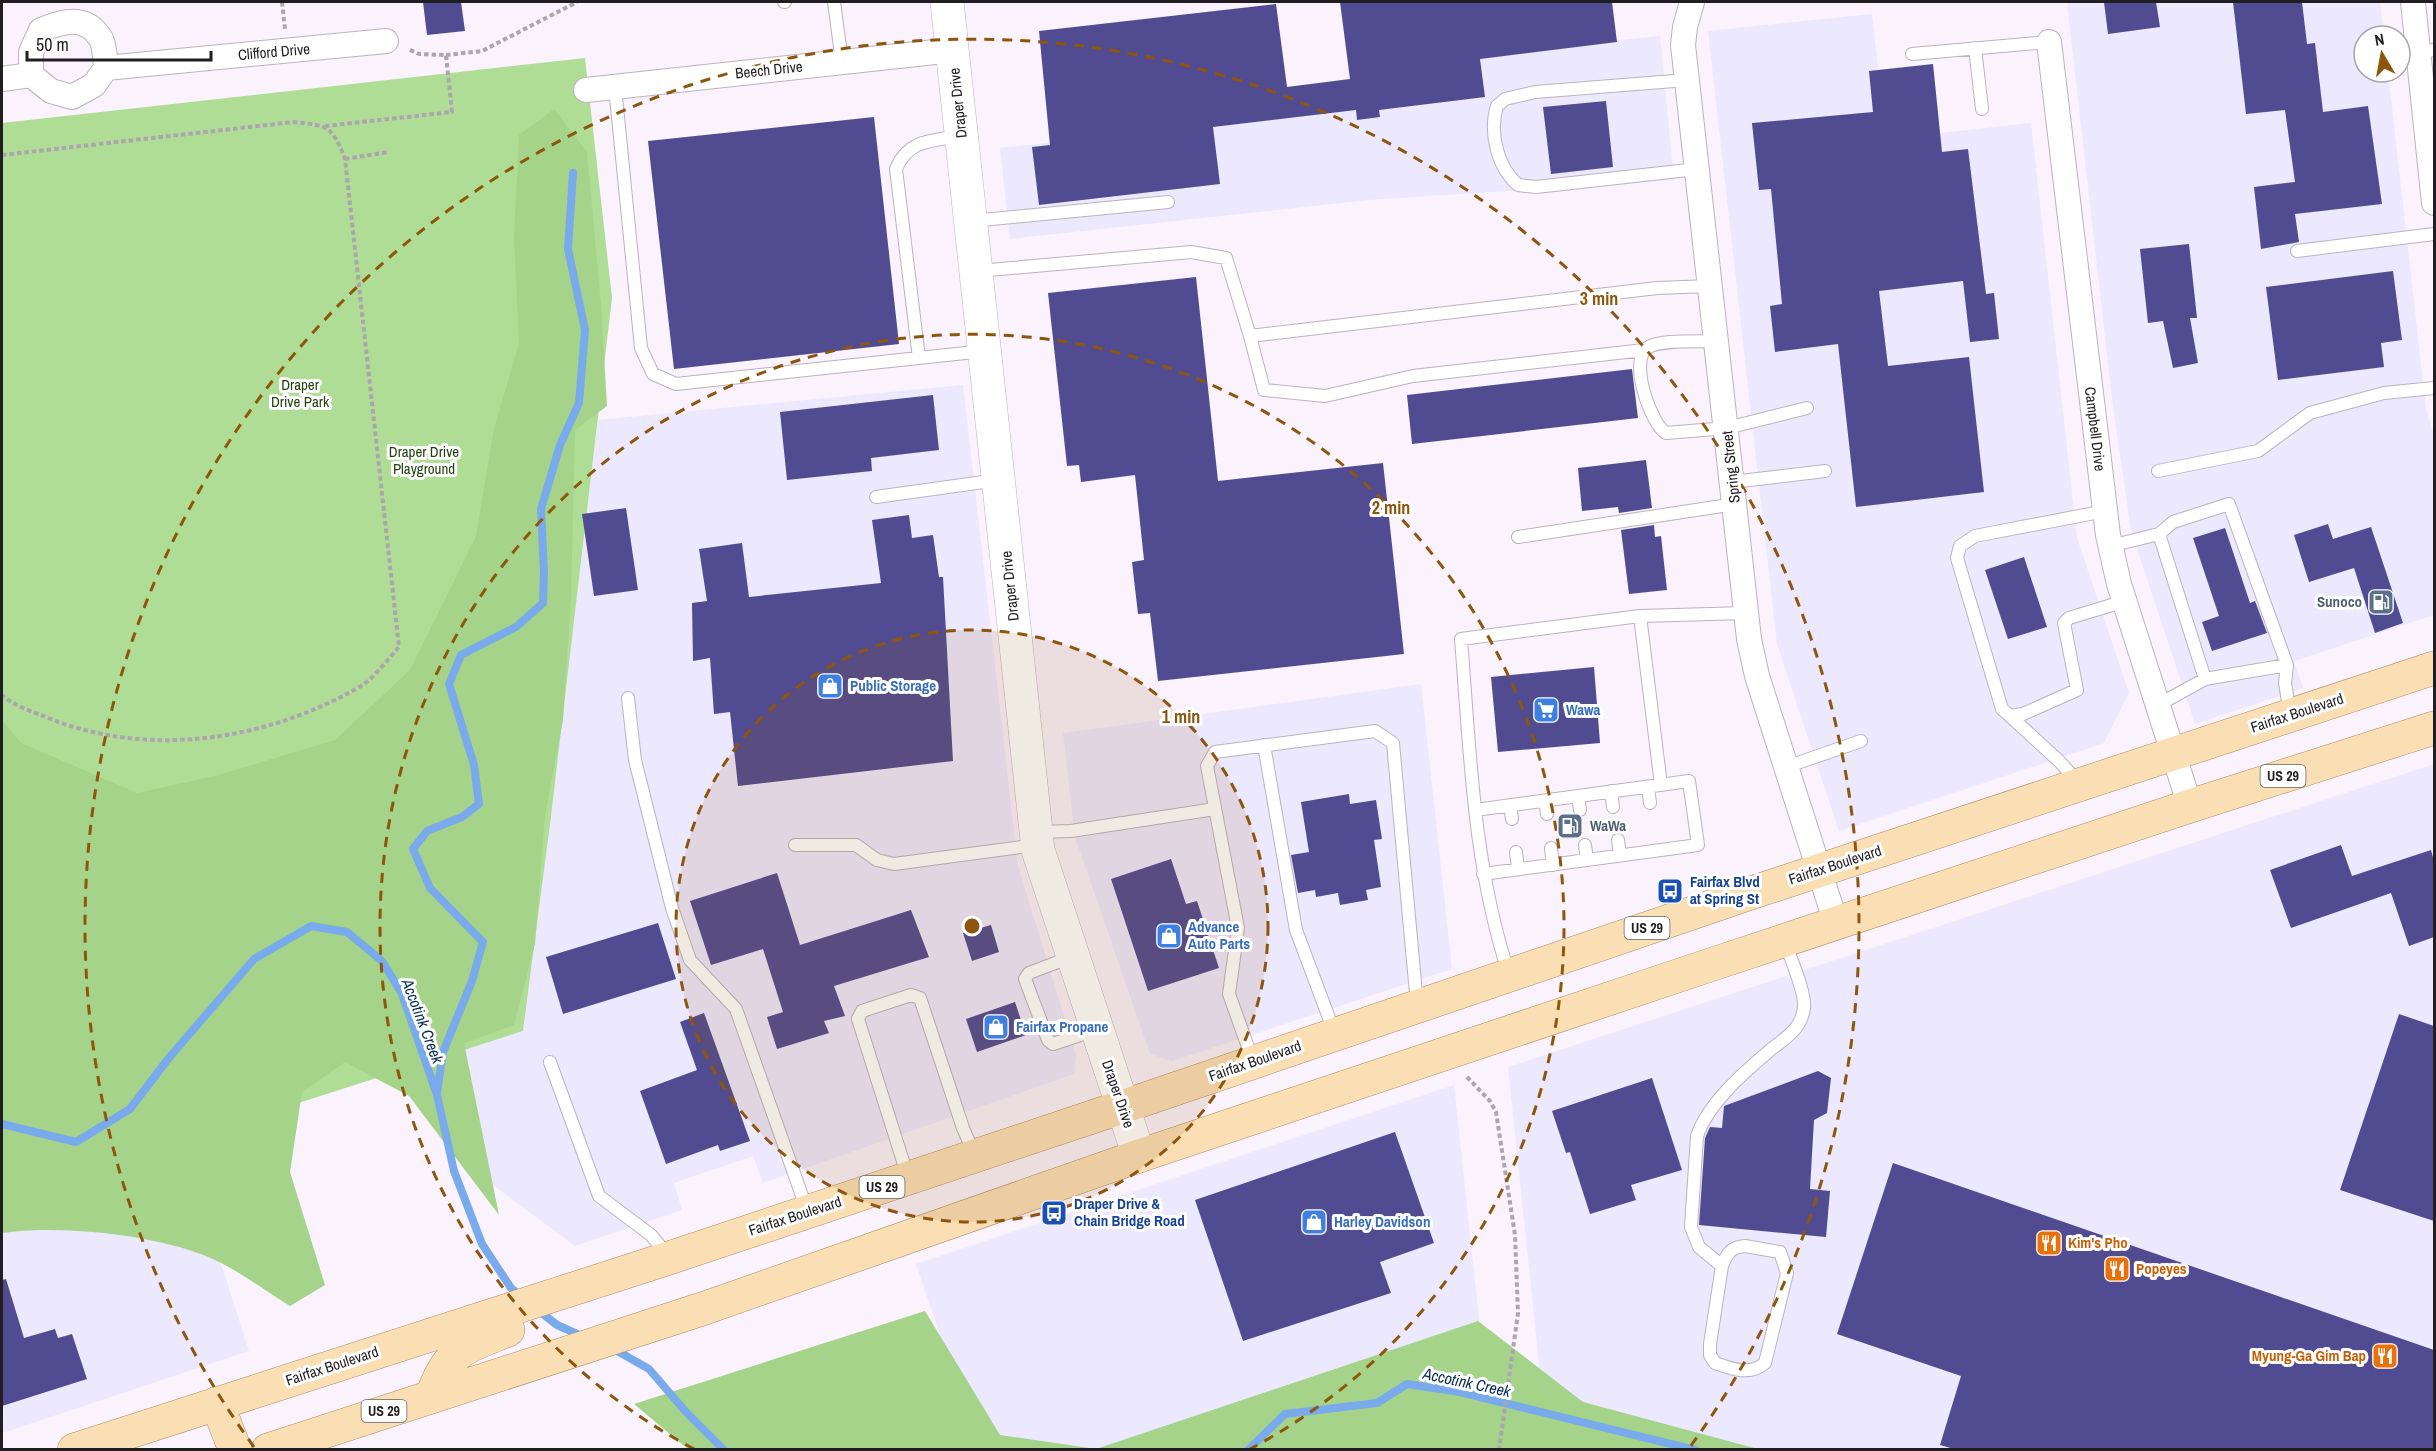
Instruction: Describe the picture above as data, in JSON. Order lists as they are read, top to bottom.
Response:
{
  "streets": {
    "main road": ["Fairfax Boulevard", "US 29"],
    "street": [
      "Clifford Drive",
      "Beech Drive",
      "Draper Drive",
      "Campbell Drive",
      "Spring Street"
    ]
  },
  "crossings": [
    ["Beech Drive", "Draper Drive"],
    ["Draper Drive", "Fairfax Boulevard"],
    ["Draper Drive", "US 29"],
    ["Campbell Drive", "Fairfax Boulevard"],
    ["Campbell Drive", "US 29"],
    ["Spring Street", "Fairfax Boulevard"],
    ["Spring Street", "US 29"]
  ],
  "water": ["Accotink Creek"],
  "parks": ["Draper Drive Park", "Draper Drive Playground"],
  "places": {
    "fuel station": ["Sunoco", "WaWa"],
    "shop": [
      "Public Storage",
      "Advance Auto Parts",
      "Fairfax Propane",
      "Harley Davidson"
    ],
    "supermarket": ["Wawa"],
    "bus stop": ["Fairfax Blvd at Spring St", "Draper Drive & Chain Bridge Road"],
    "restaurant": ["Kim's Pho", "Popeyes", "Myung-Ga Gim Bap"]
  },
  "scale_bar": "50 m",
  "north": "top",
  "rings": ["3 min", "2 min", "1 min"]
}
